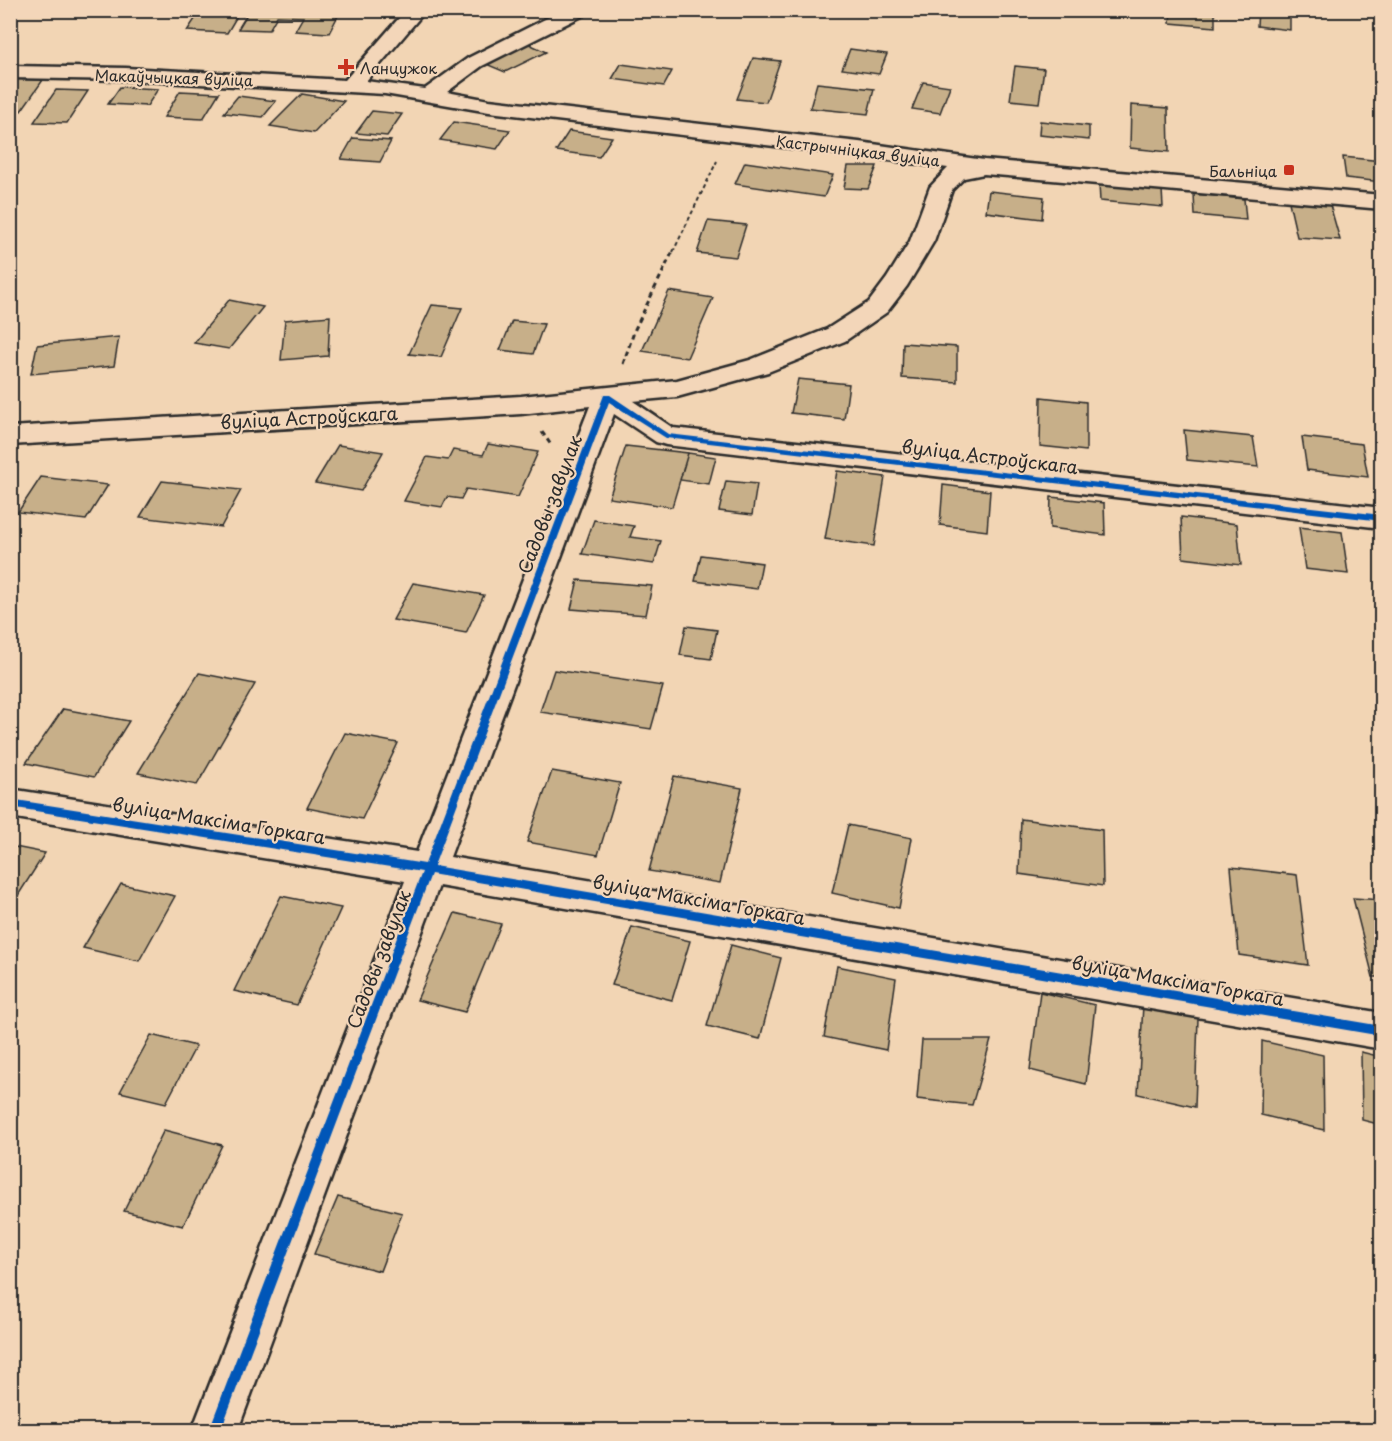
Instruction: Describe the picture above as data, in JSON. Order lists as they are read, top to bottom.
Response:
{
  "streets": {
    "street": [
      "Макаўчыцкая вуліца",
      "Кастрычніцкая вуліца",
      "вуліца Астроўскага",
      "Садовы завулак",
      "вуліца Максіма Горкага"
    ]
  },
  "crossings": [
    ["Макаўчыцкая вуліца", "Кастрычніцкая вуліца"],
    ["Кастрычніцкая вуліца", "вуліца Астроўскага"],
    ["вуліца Астроўскага", "Садовы завулак"],
    ["Садовы завулак", "вуліца Максіма Горкага"]
  ],
  "places": {
    "health": ["Ланцужок"],
    "transit": ["Бальніца"]
  }
}
